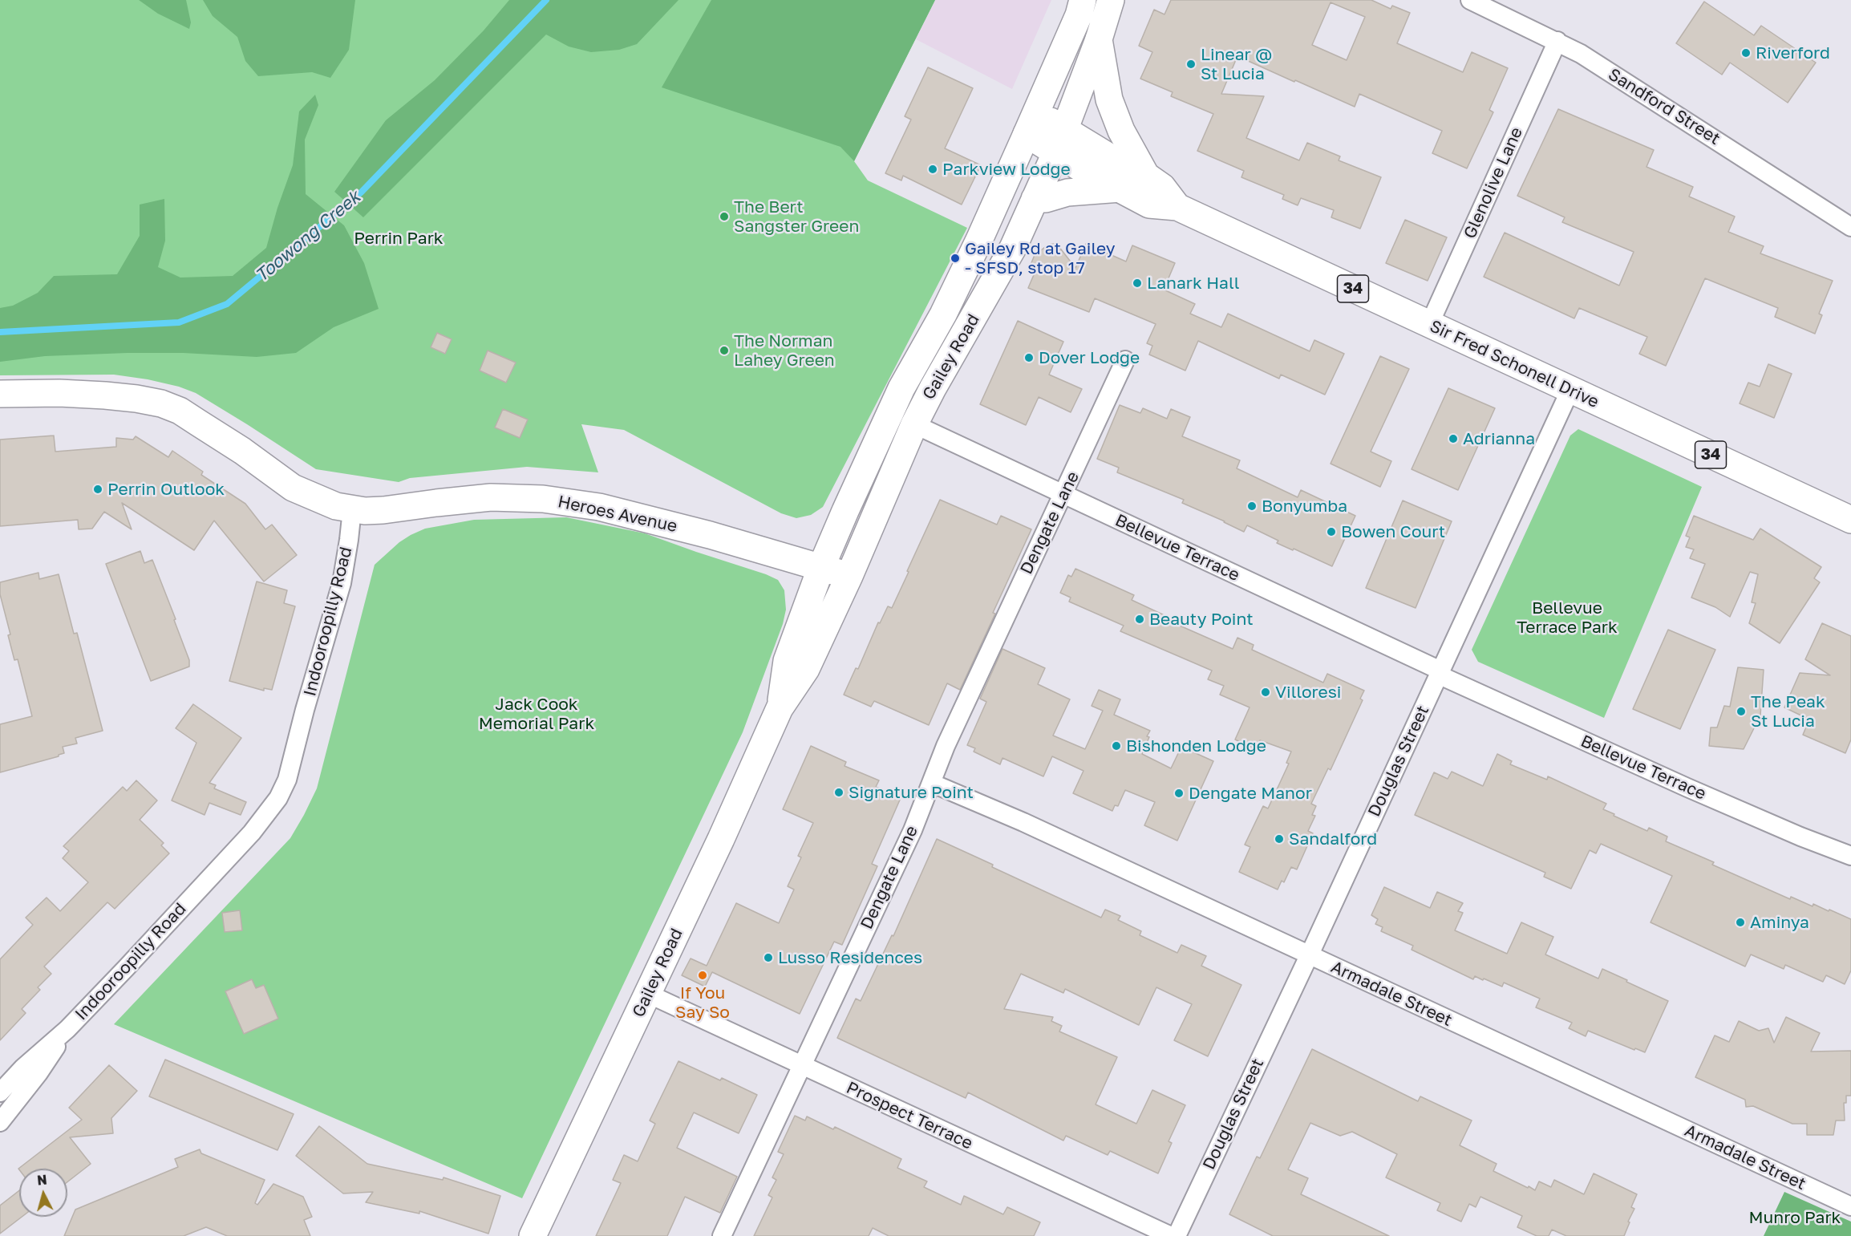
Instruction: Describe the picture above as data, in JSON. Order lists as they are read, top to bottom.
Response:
{
  "streets": {
    "main road": [
      "34",
      "Gailey Road",
      "Sir Fred Schonell Drive",
      "Heroes Avenue"
    ],
    "street": [
      "Sandford Street",
      "Glenolive Lane",
      "Dengate Lane",
      "Bellevue Terrace",
      "Indooroopilly Road",
      "Douglas Street",
      "Armadale Street",
      "Prospect Terrace"
    ]
  },
  "crossings": [
    ["Sandford Street", "Glenolive Lane"],
    ["Glenolive Lane", "Sir Fred Schonell Drive"],
    ["34", "Gailey Road"],
    ["34", "Sir Fred Schonell Drive"],
    ["Gailey Road", "Sir Fred Schonell Drive"],
    ["Gailey Road", "Heroes Avenue"],
    ["Gailey Road", "Bellevue Terrace"],
    ["Gailey Road", "Prospect Terrace"],
    ["Sir Fred Schonell Drive", "Douglas Street"],
    ["Heroes Avenue", "Indooroopilly Road"],
    ["Dengate Lane", "Bellevue Terrace"],
    ["Dengate Lane", "Armadale Street"],
    ["Dengate Lane", "Prospect Terrace"],
    ["Bellevue Terrace", "Douglas Street"],
    ["Douglas Street", "Armadale Street"]
  ],
  "water": ["Toowong Creek"],
  "parks": [
    "Perrin Park",
    "Bellevue Terrace Park",
    "Jack Cook Memorial Park",
    "Munro Park"
  ],
  "places": [
    "Riverford",
    "Linear @ St Lucia",
    "Parkview Lodge",
    "The Bert Sangster Green",
    "Gailey Rd at Gailey - SFSD, stop 17",
    "Lanark Hall",
    "The Norman Lahey Green",
    "Dover Lodge",
    "Adrianna",
    "Perrin Outlook",
    "Bonyumba",
    "Bowen Court",
    "Beauty Point",
    "Villoresi",
    "The Peak St Lucia",
    "Bishonden Lodge",
    "Signature Point",
    "Dengate Manor",
    "Sandalford",
    "Aminya",
    "Lusso Residences",
    "If You Say So"
  ],
  "north": "top"
}
